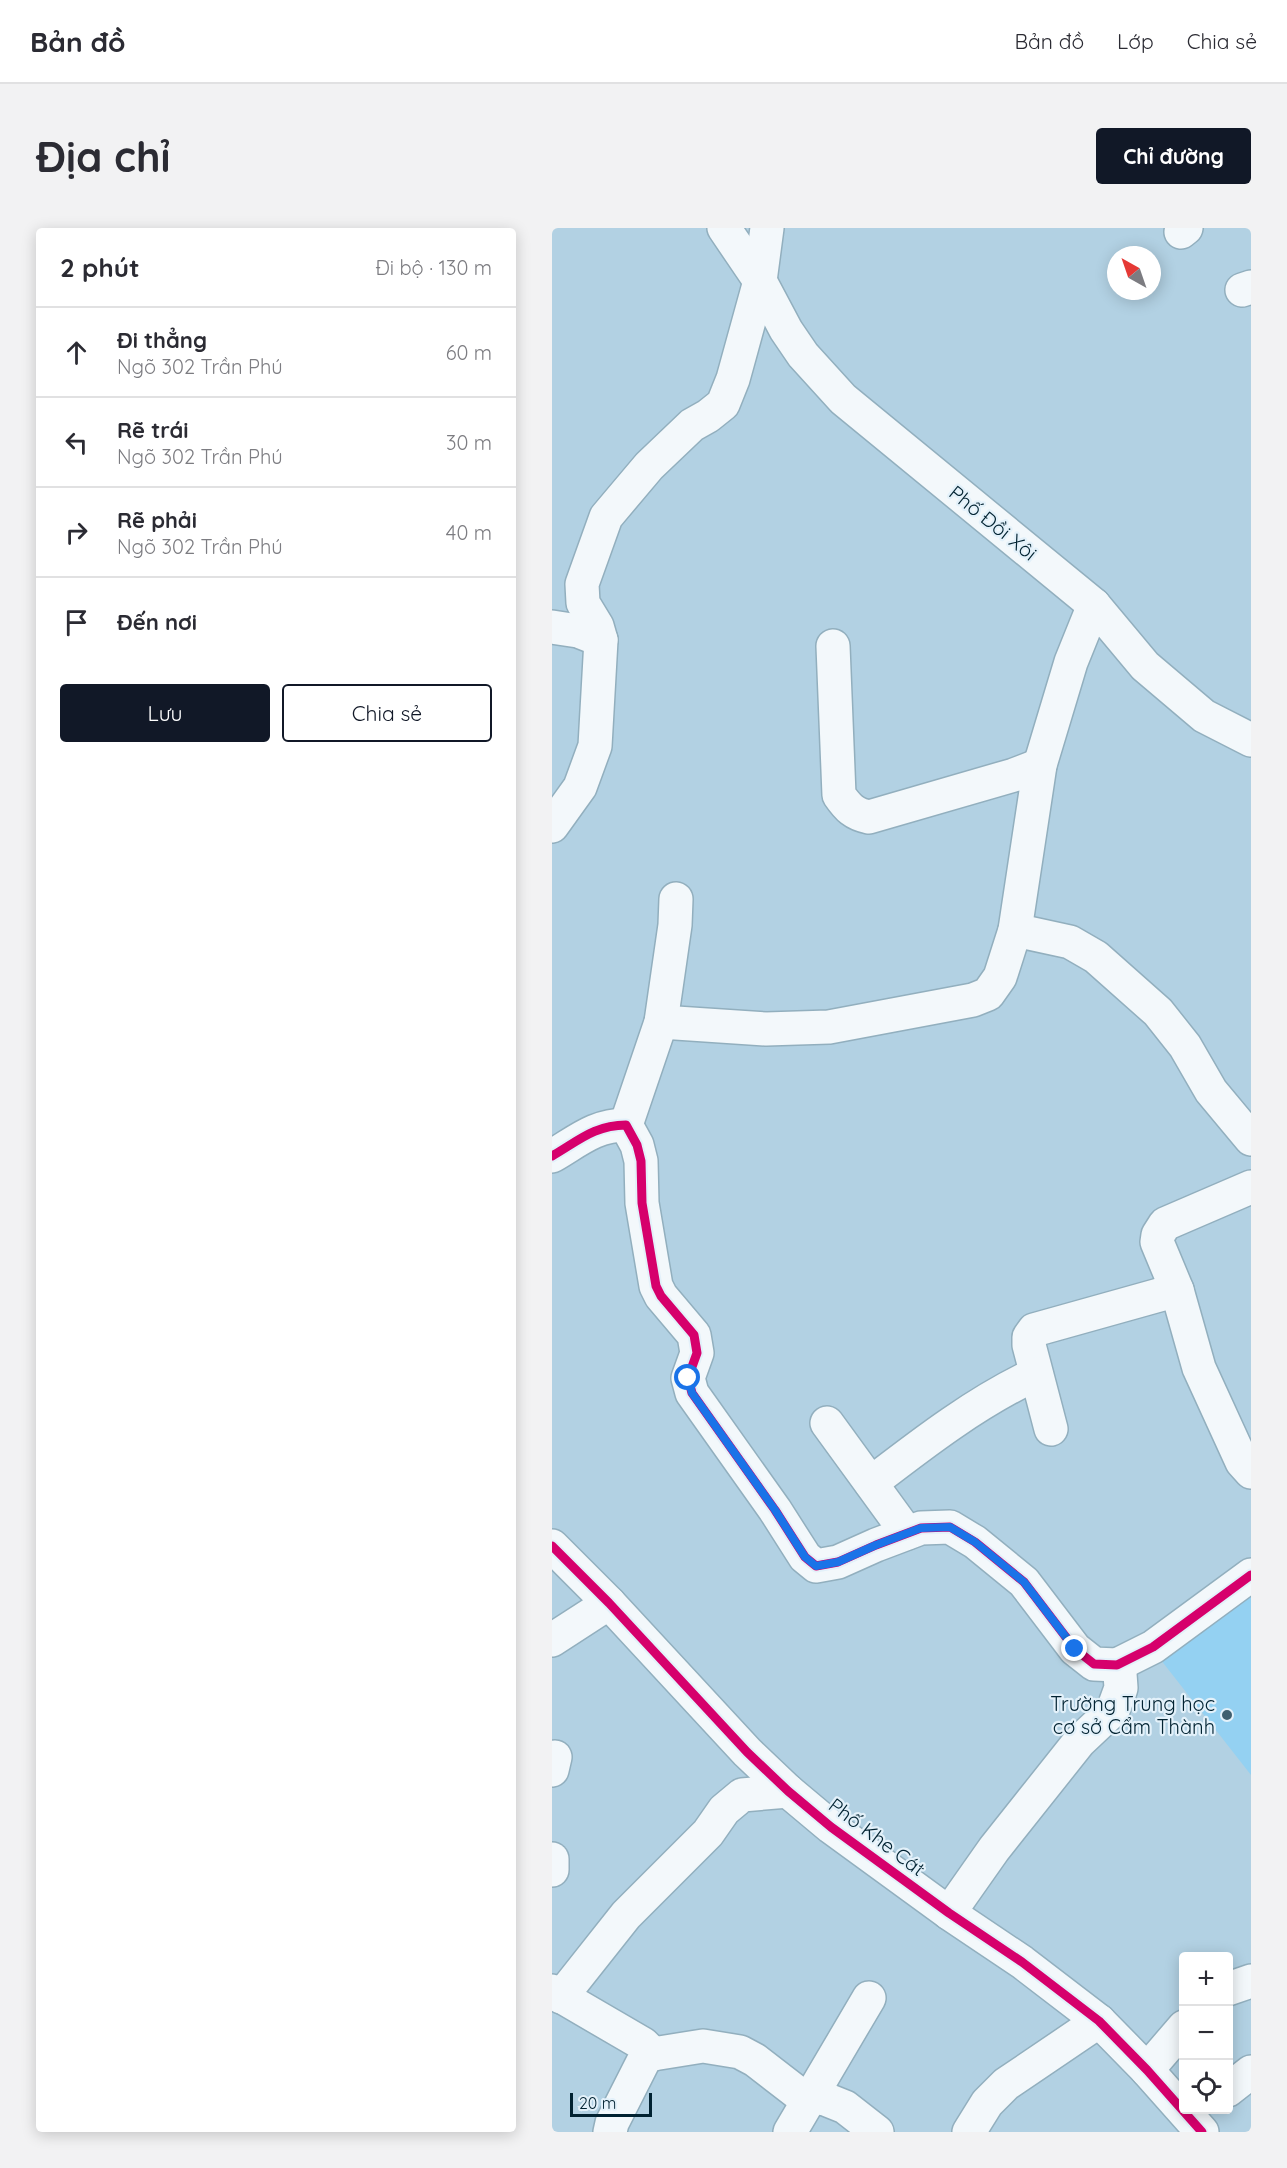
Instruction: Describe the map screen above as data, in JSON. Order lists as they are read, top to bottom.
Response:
{
  "streets": {
    "street": ["Phố Đồi Xôi", "Phố Khe Cát"]
  },
  "places": ["Trường Trung học cơ sở Cẩm Thành"],
  "scale_bar": "20 m",
  "north": "top left",
  "page": {
    "header": "Bản đồ",
    "nav": ["Bản đồ", "Lớp", "Chia sẻ"],
    "buttons": [
      "Chỉ đường",
      ["Lưu", "Chia sẻ"]
    ],
    "title": "Địa chỉ",
    "heading": ["2 phút", "Đi bộ · 130 m"],
    "list": [
      ["Đi thẳng", "Ngõ 302 Trần Phú", "60 m"],
      ["Rẽ trái", "Ngõ 302 Trần Phú", "30 m"],
      ["Rẽ phải", "Ngõ 302 Trần Phú", "40 m"],
      "Đến nơi"
    ],
    "map_buttons": ["+", "−"],
    "scale": "20 m"
  }
}
